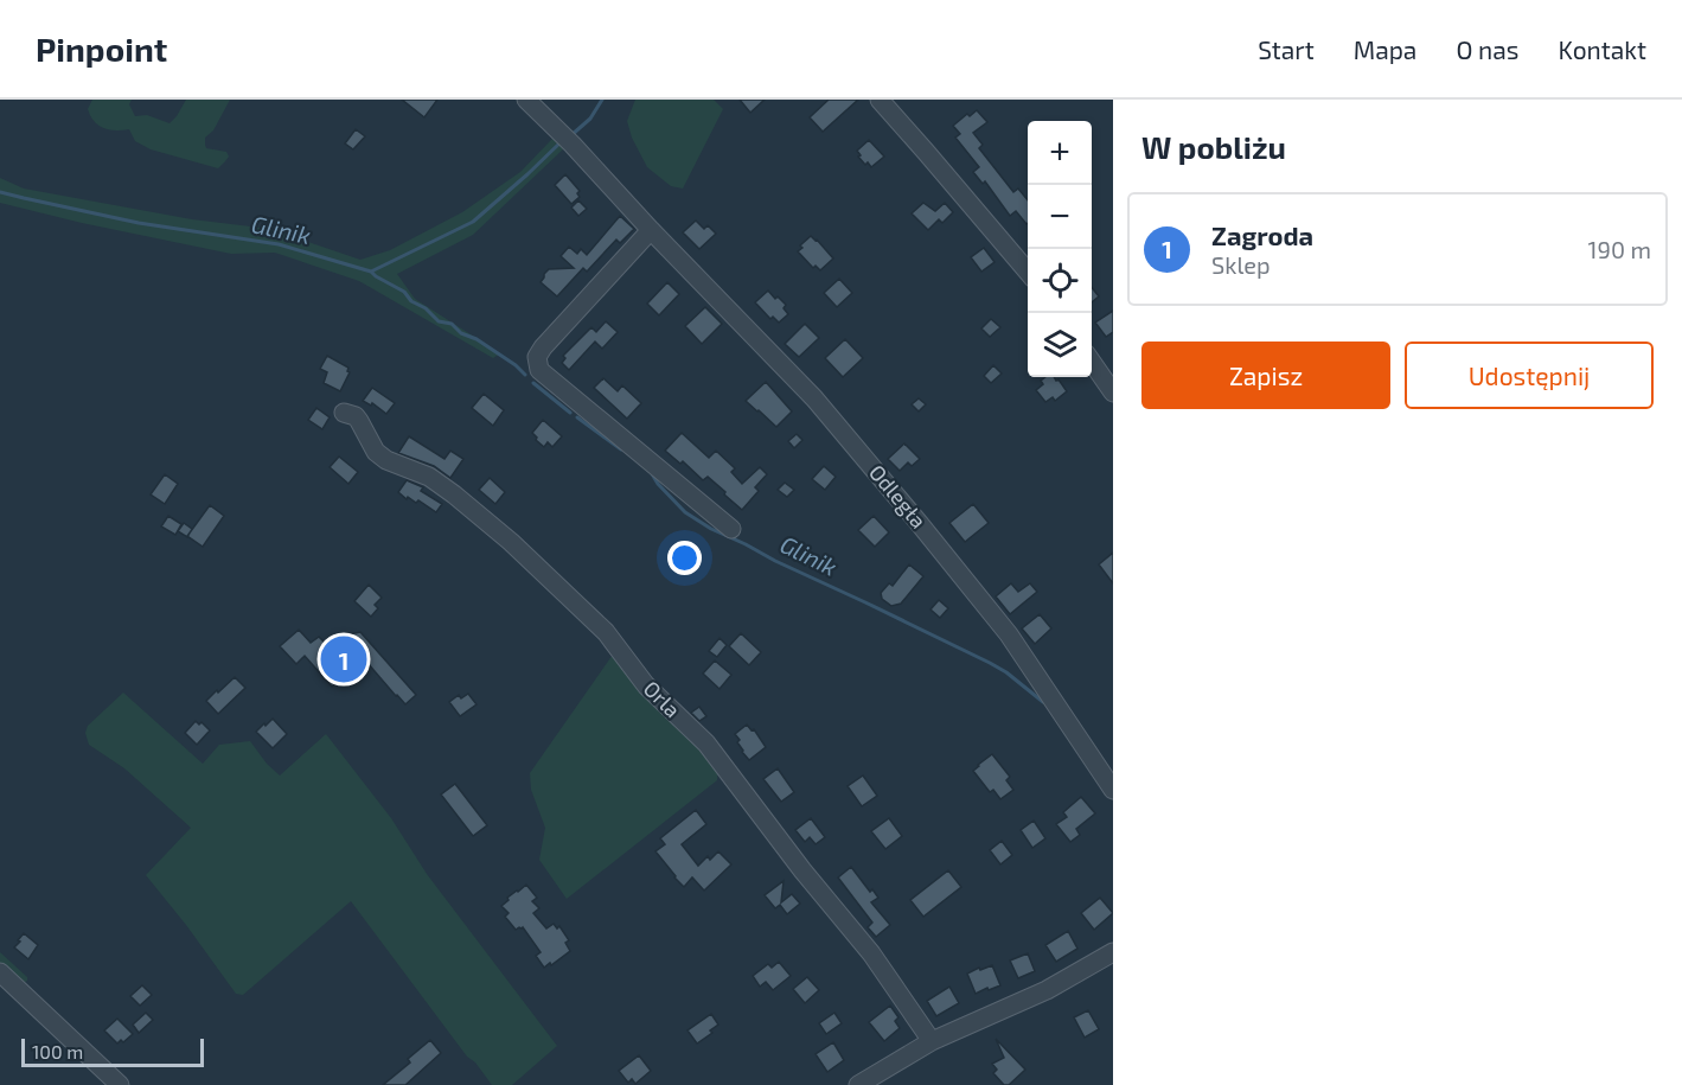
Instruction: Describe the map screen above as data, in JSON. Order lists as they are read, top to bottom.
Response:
{
  "streets": {
    "street": ["Odległa", "Orla"]
  },
  "water": ["Glinik"],
  "scale_bar": "100 m",
  "page": {
    "header": "Pinpoint",
    "nav": [
      "Start",
      "Mapa",
      "O nas",
      "Kontakt"
    ],
    "heading": "W pobliżu",
    "map_buttons": ["+", "−"],
    "list": [
      {
        "mark": "1",
        "name": "Zagroda",
        "note": "Sklep",
        "value": "190 m"
      }
    ],
    "buttons": ["Zapisz", "Udostępnij"],
    "pins": "1",
    "scale": "100 m"
  }
}
